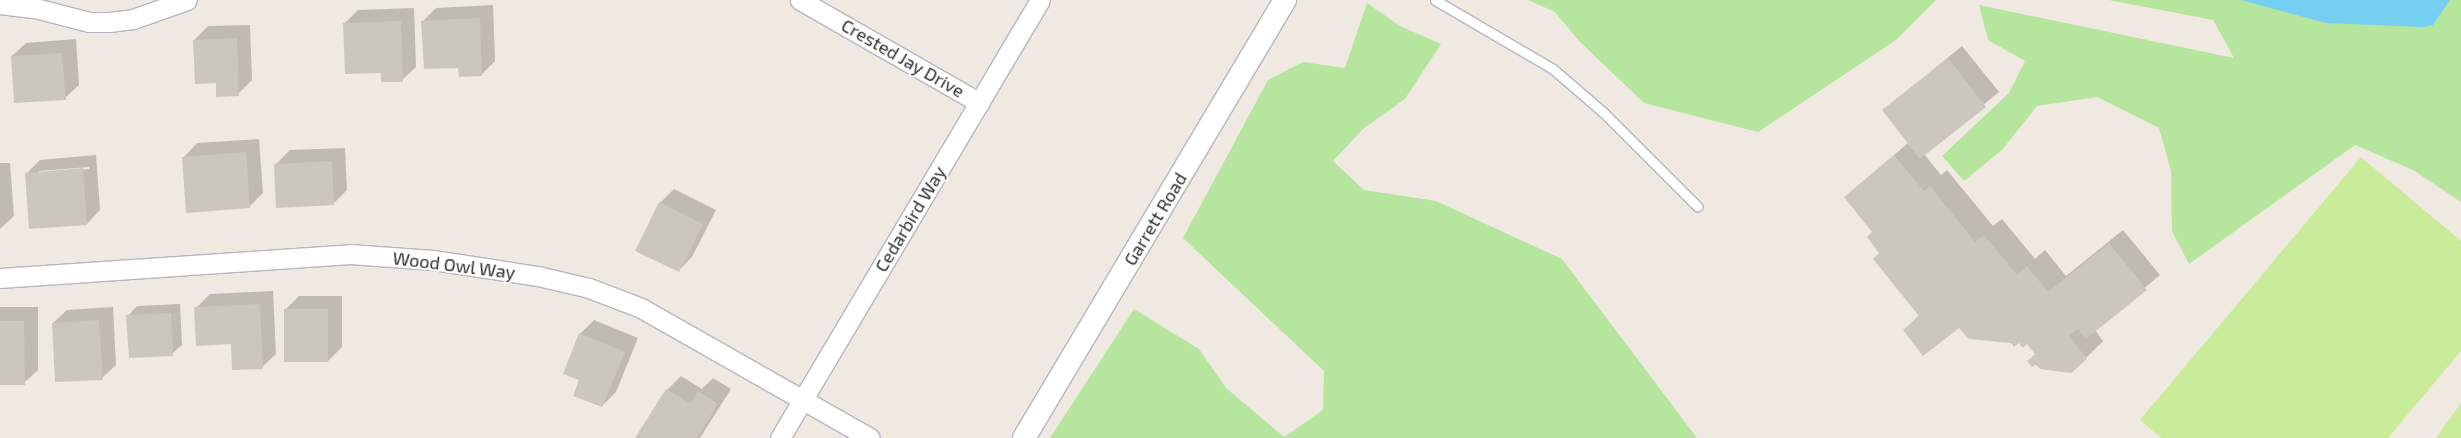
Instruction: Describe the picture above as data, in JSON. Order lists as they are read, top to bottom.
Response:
{
  "streets": {
    "street": [
      "Crested Jay Drive",
      "Cedarbird Way",
      "Garrett Road",
      "Wood Owl Way"
    ]
  },
  "crossings": [
    ["Crested Jay Drive", "Cedarbird Way"],
    ["Cedarbird Way", "Wood Owl Way"]
  ]
}
